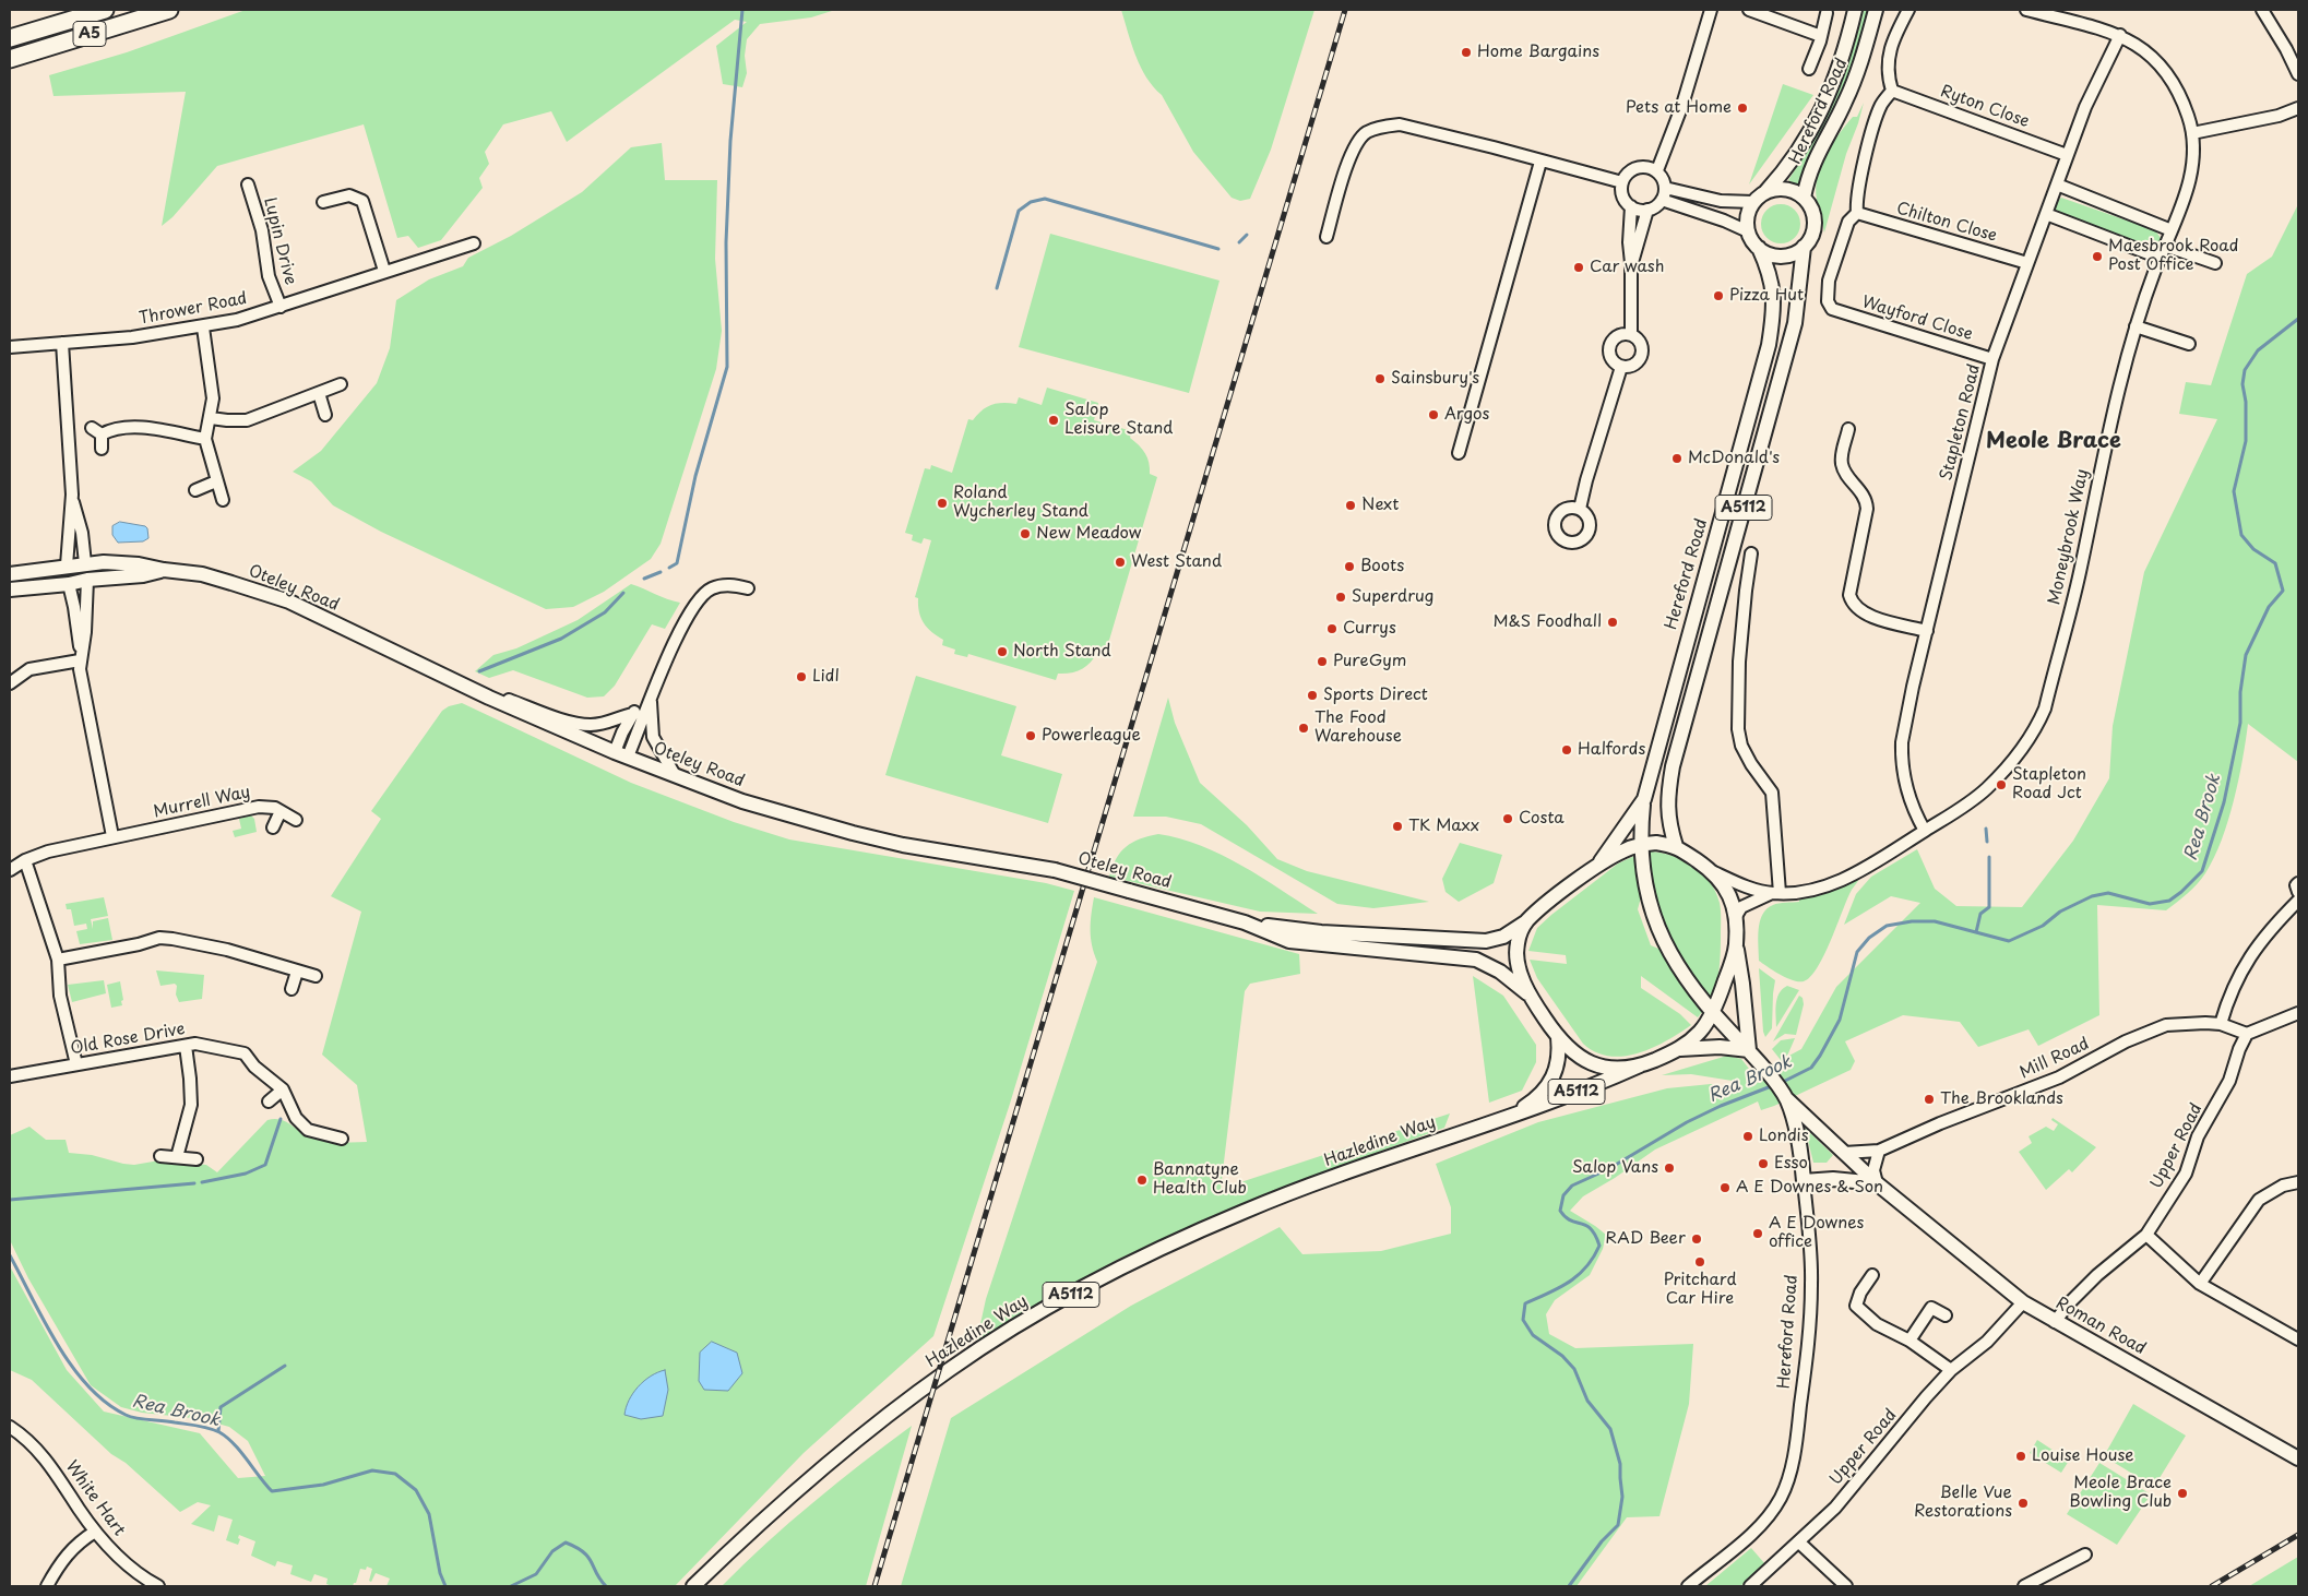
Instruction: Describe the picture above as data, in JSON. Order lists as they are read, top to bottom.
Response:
{
  "streets": {
    "highway": ["A5"],
    "main road": [
      "Hereford Road",
      "A5112",
      "Oteley Road",
      "Hazledine Way",
      "Roman Road"
    ],
    "street": [
      "Ryton Close",
      "Chilton Close",
      "Lupin Drive",
      "Thrower Road",
      "Wayford Close",
      "Stapleton Road",
      "Moneybrook Way",
      "Murrell Way",
      "Old Rose Drive",
      "Mill Road",
      "Upper Road",
      "White Hart"
    ]
  },
  "crossings": [
    ["Ryton Close", "Stapleton Road"],
    ["Hereford Road", "A5112"],
    ["Hereford Road", "Oteley Road"],
    ["Hereford Road", "Roman Road"],
    ["Chilton Close", "Wayford Close"],
    ["Chilton Close", "Stapleton Road"],
    ["Lupin Drive", "Thrower Road"],
    ["Wayford Close", "Stapleton Road"],
    ["Stapleton Road", "Moneybrook Way"],
    ["Mill Road", "Upper Road"],
    ["Mill Road", "Roman Road"],
    ["Upper Road", "Roman Road"]
  ],
  "districts": ["Meole Brace"],
  "water": ["Rea Brook"],
  "places": [
    "Home Bargains",
    "Pets at Home",
    "Maesbrook Road Post Office",
    "Car wash",
    "Pizza Hut",
    "Sainsbury's",
    "Argos",
    "Salop Leisure Stand",
    "McDonald's",
    "Roland Wycherley Stand",
    "Next",
    "New Meadow",
    "West Stand",
    "Boots",
    "Superdrug",
    "M&S Foodhall",
    "Currys",
    "North Stand",
    "PureGym",
    "Lidl",
    "Sports Direct",
    "The Food Warehouse",
    "Powerleague",
    "Halfords",
    "Stapleton Road Jct",
    "Costa",
    "TK Maxx",
    "The Brooklands",
    "Londis",
    "Esso",
    "Salop Vans",
    "Bannatyne Health Club",
    "A E Downes & Son",
    "A E Downes office",
    "RAD Beer",
    "Pritchard Car Hire",
    "Louise House",
    "Meole Brace Bowling Club",
    "Belle Vue Restorations"
  ]
}
